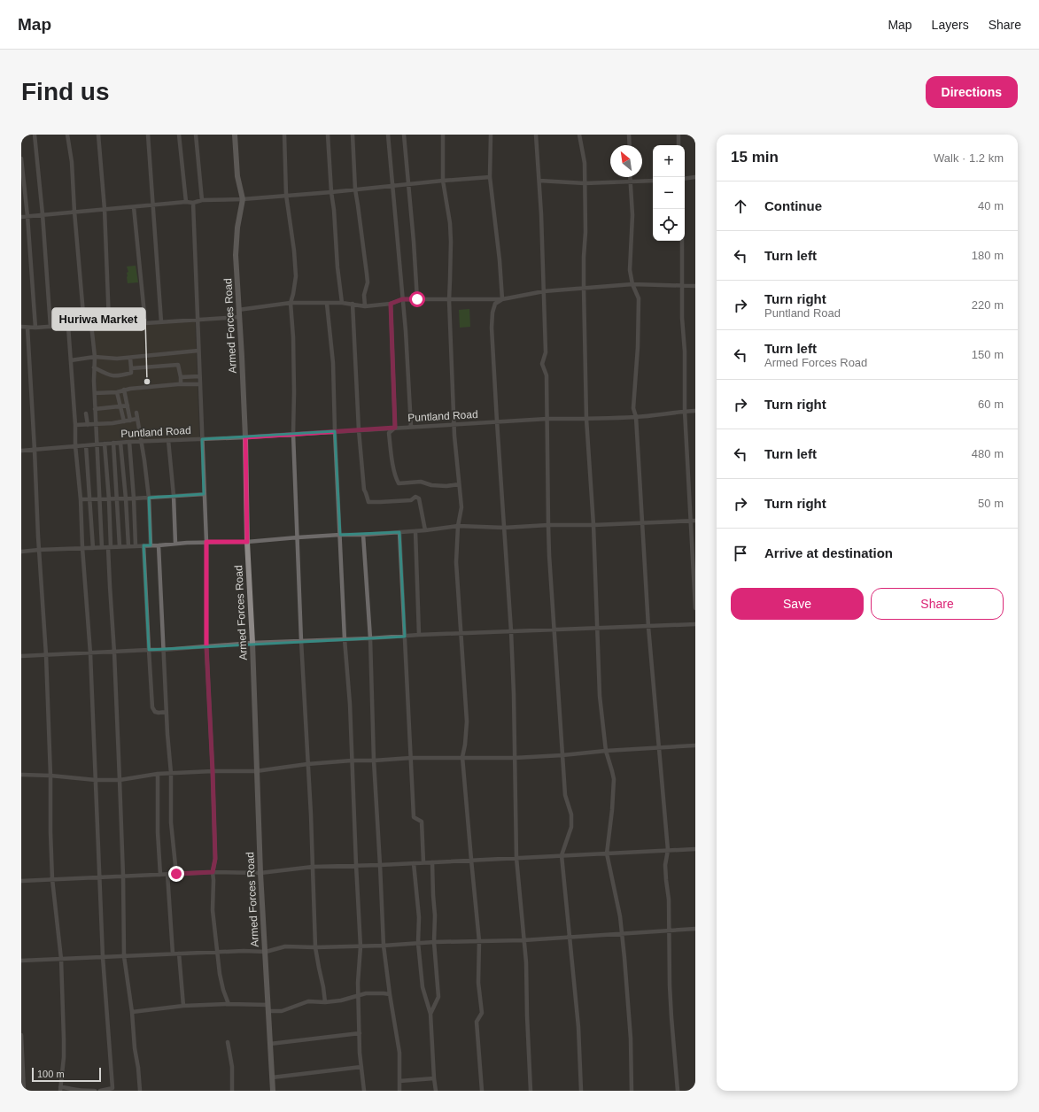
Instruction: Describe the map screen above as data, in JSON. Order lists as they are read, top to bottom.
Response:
{
  "streets": {
    "street": ["Armed Forces Road", "Puntland Road"]
  },
  "crossings": [
    ["Armed Forces Road", "Puntland Road"]
  ],
  "places": ["Huriwa Market"],
  "scale_bar": "100 m",
  "north": "top left",
  "page": {
    "header": "Map",
    "nav": ["Map", "Layers", "Share"],
    "buttons": [
      "Directions",
      ["Save", "Share"]
    ],
    "title": "Find us",
    "heading": ["15 min", "Walk · 1.2 km"],
    "map_buttons": ["+", "−"],
    "list": [
      ["Continue", "40 m"],
      ["Turn left", "180 m"],
      ["Turn right", "Puntland Road", "220 m"],
      ["Turn left", "Armed Forces Road", "150 m"],
      ["Turn right", "60 m"],
      ["Turn left", "480 m"],
      ["Turn right", "50 m"],
      "Arrive at destination"
    ],
    "scale": "100 m"
  }
}
